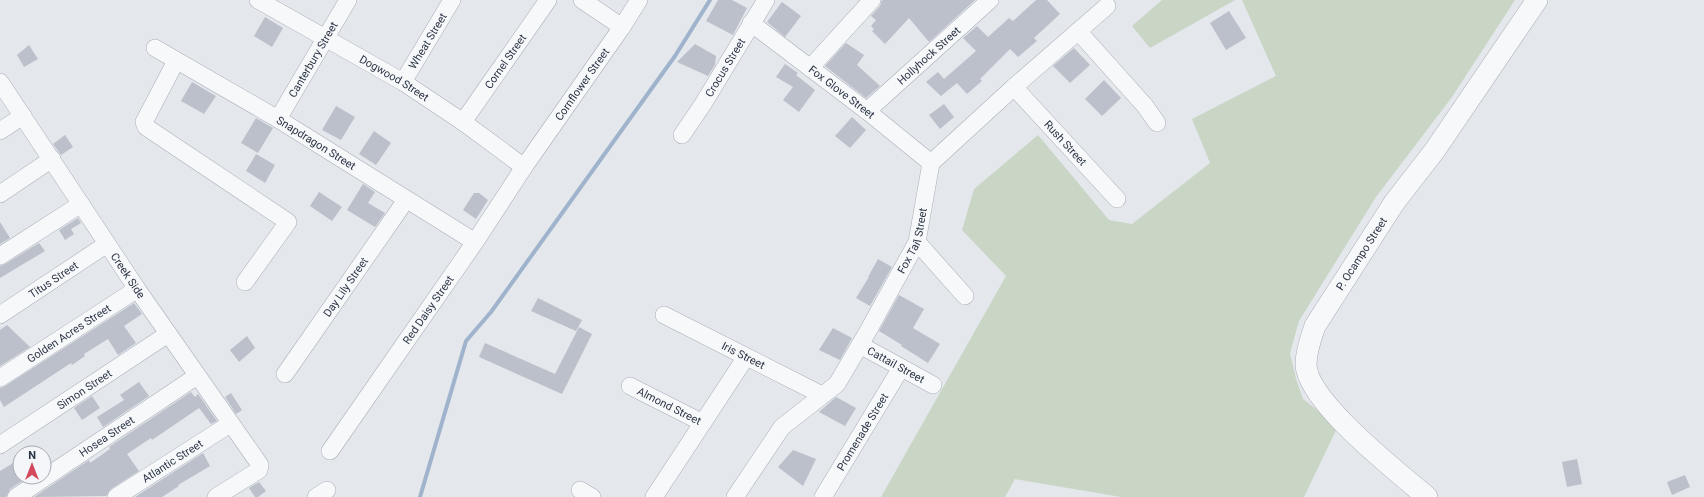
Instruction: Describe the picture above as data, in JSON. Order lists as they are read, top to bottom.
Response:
{
  "streets": {
    "street": [
      "Wheat Street",
      "Hollyhock Street",
      "Canterbury Street",
      "Cornel Street",
      "Crocus Street",
      "Dogwood Street",
      "Cornflower Street",
      "Fox Glove Street",
      "Rush Street",
      "Snapdragon Street",
      "Fox Tail Street",
      "P. Ocampo Street",
      "Creek Side",
      "Titus Street",
      "Day Lily Street",
      "Red Daisy Street",
      "Golden Acres Street",
      "Iris Street",
      "Cattail Street",
      "Simon Street",
      "Almond Street",
      "Promenade Street",
      "Hosea Street",
      "Atlantic Street"
    ]
  },
  "crossings": [
    ["Wheat Street", "Dogwood Street"],
    ["Hollyhock Street", "Fox Glove Street"],
    ["Canterbury Street", "Dogwood Street"],
    ["Canterbury Street", "Snapdragon Street"],
    ["Cornel Street", "Dogwood Street"],
    ["Crocus Street", "Fox Glove Street"],
    ["Dogwood Street", "Cornflower Street"],
    ["Dogwood Street", "Red Daisy Street"],
    ["Cornflower Street", "Red Daisy Street"],
    ["Fox Glove Street", "Fox Tail Street"],
    ["Snapdragon Street", "Day Lily Street"],
    ["Snapdragon Street", "Red Daisy Street"],
    ["Fox Tail Street", "Iris Street"],
    ["Fox Tail Street", "Cattail Street"],
    ["Creek Side", "Titus Street"],
    ["Creek Side", "Golden Acres Street"],
    ["Creek Side", "Simon Street"],
    ["Creek Side", "Hosea Street"],
    ["Creek Side", "Atlantic Street"],
    ["Iris Street", "Almond Street"],
    ["Cattail Street", "Promenade Street"]
  ],
  "north": "top"
}
